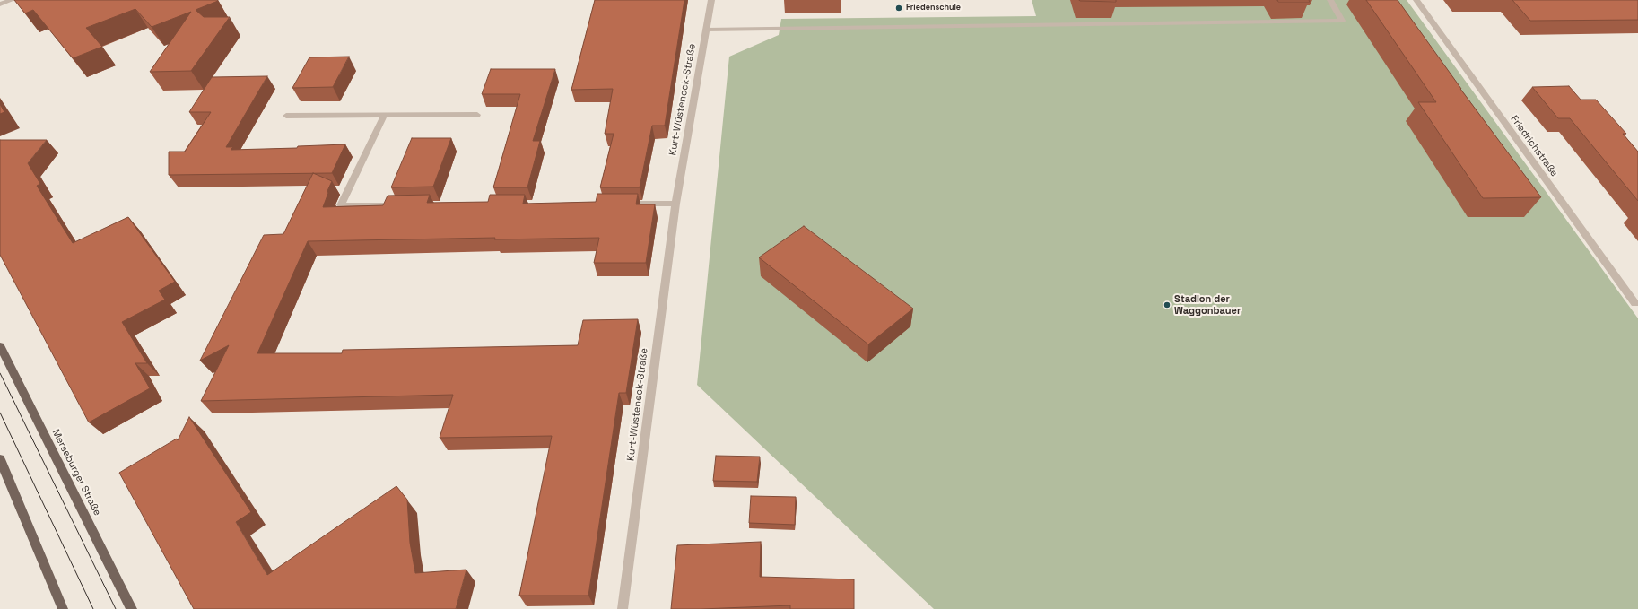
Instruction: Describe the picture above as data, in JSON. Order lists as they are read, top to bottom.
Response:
{
  "streets": {
    "main road": ["Merseburger Straße"],
    "street": ["Kurt-Wüsteneck-Straße", "Friedrichstraße"]
  },
  "places": ["Friedenschule", "Stadion der Waggonbauer"]
}
